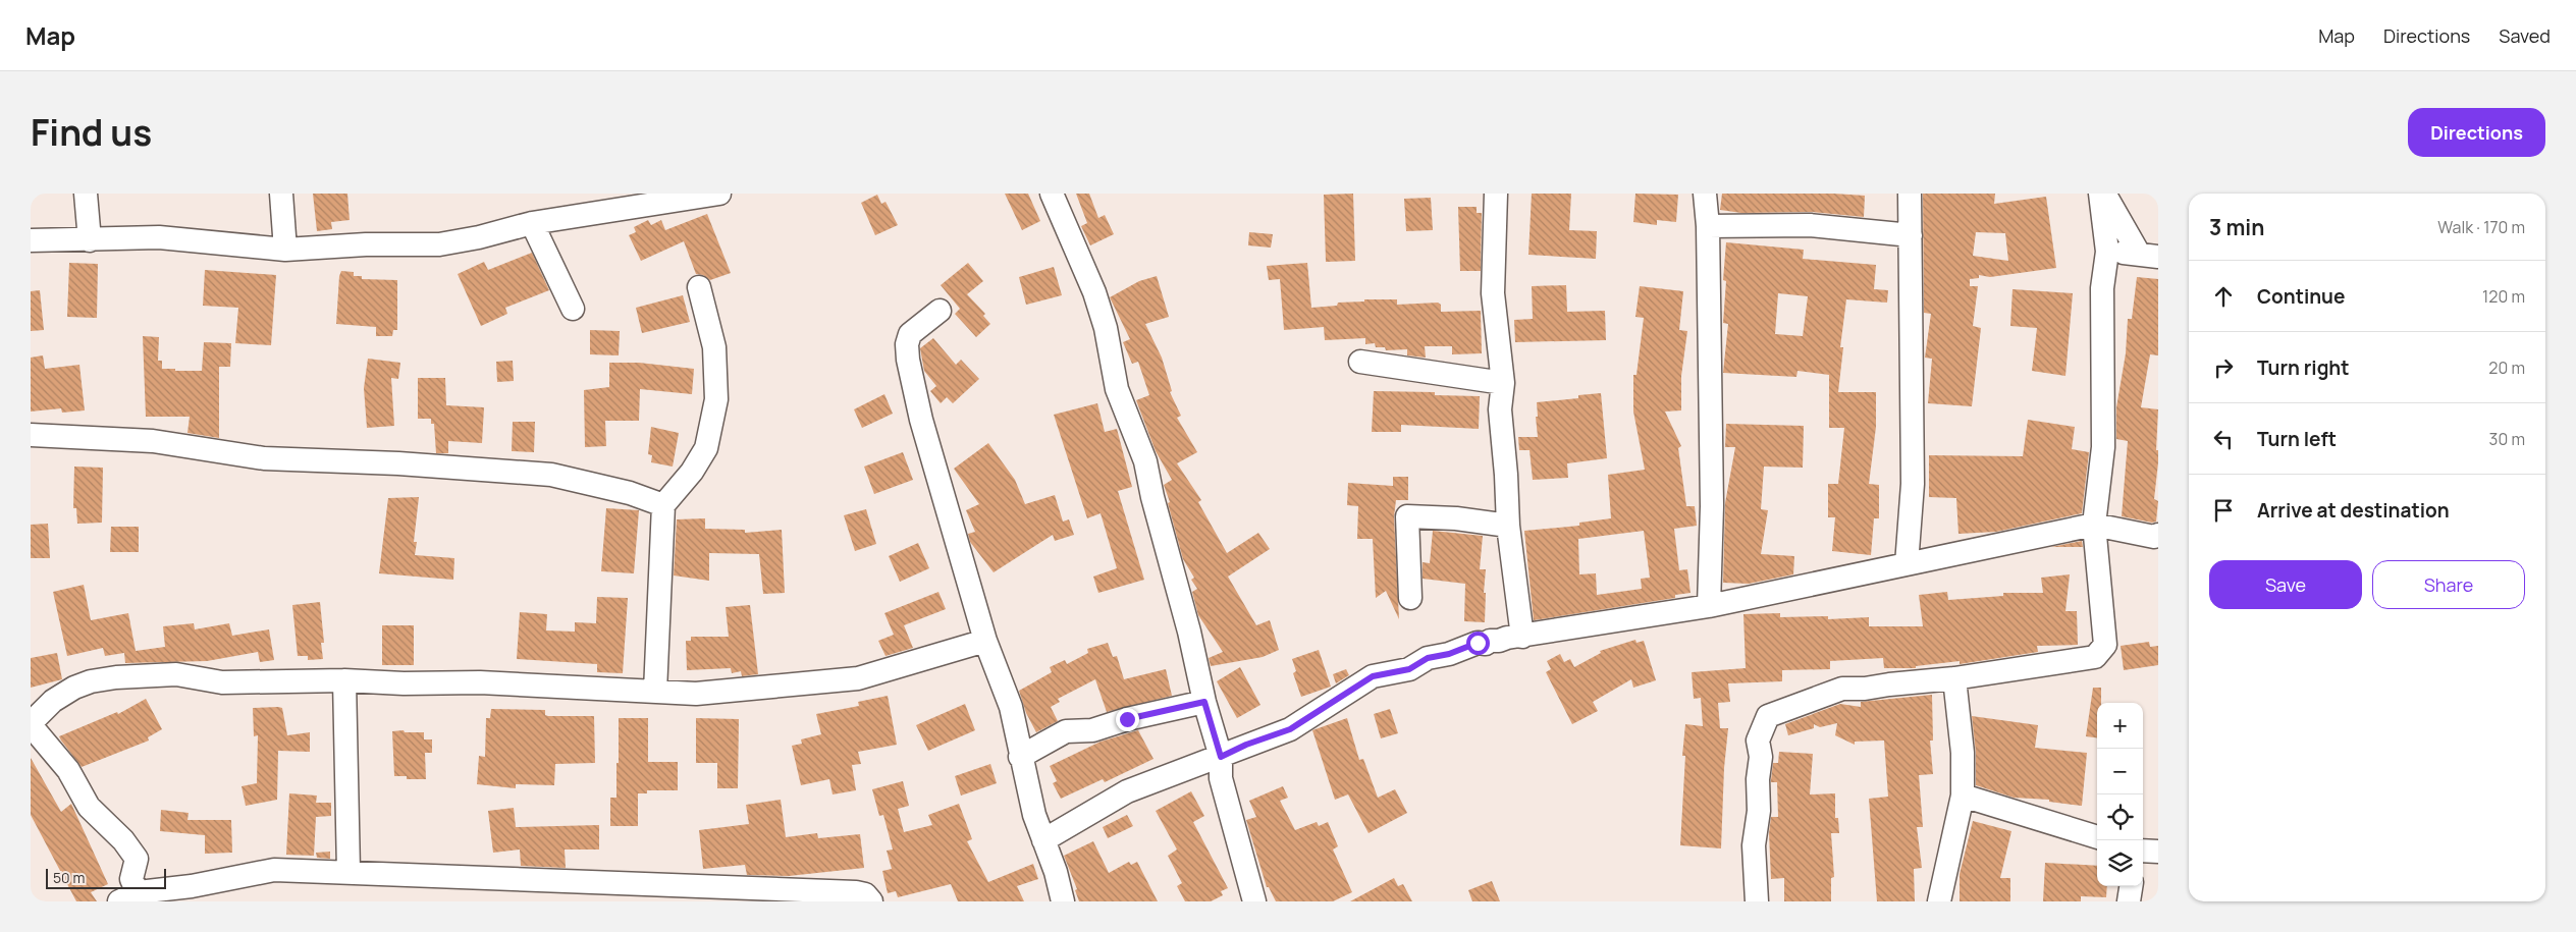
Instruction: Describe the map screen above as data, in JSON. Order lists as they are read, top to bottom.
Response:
{
  "scale_bar": "50 m",
  "page": {
    "header": "Map",
    "nav": ["Map", "Directions", "Saved"],
    "title": "Find us",
    "buttons": [
      "Directions",
      ["Save", "Share"]
    ],
    "heading": ["3 min", "Walk · 170 m"],
    "list": [
      ["Continue", "120 m"],
      ["Turn right", "20 m"],
      ["Turn left", "30 m"],
      "Arrive at destination"
    ],
    "map_buttons": ["+", "−"],
    "scale": "50 m"
  }
}
